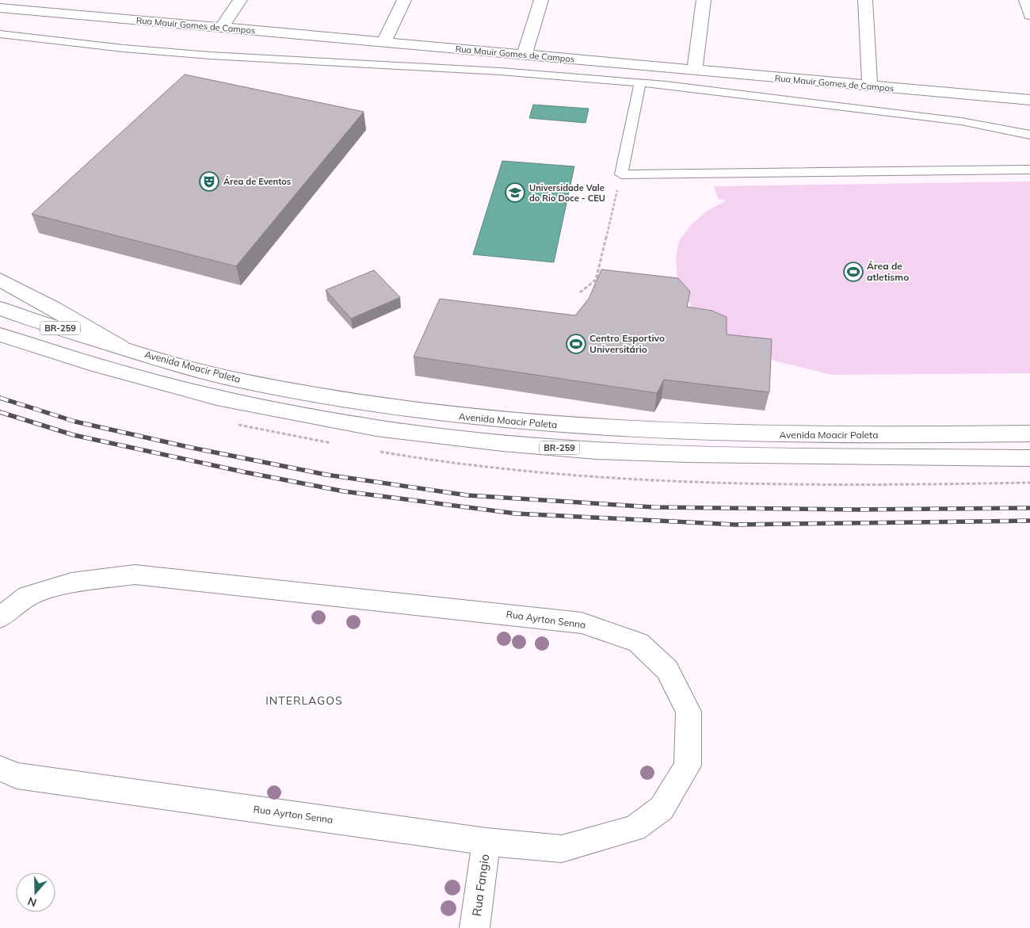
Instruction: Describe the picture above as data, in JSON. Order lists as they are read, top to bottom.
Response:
{
  "streets": {
    "street": [
      "Rua Mauir Gomes de Campos",
      "BR-259",
      "Avenida Moacir Paleta",
      "Rua Ayrton Senna",
      "Rua Fangio"
    ]
  },
  "crossings": [
    ["Rua Ayrton Senna", "Rua Fangio"]
  ],
  "districts": ["INTERLAGOS"],
  "places": {
    "theatre": ["Área de Eventos"],
    "school or university": ["Universidade Vale do Rio Doce - CEU"],
    "sports": ["Área de atletismo", "Centro Esportivo Universitário"]
  },
  "north": "bottom"
}
